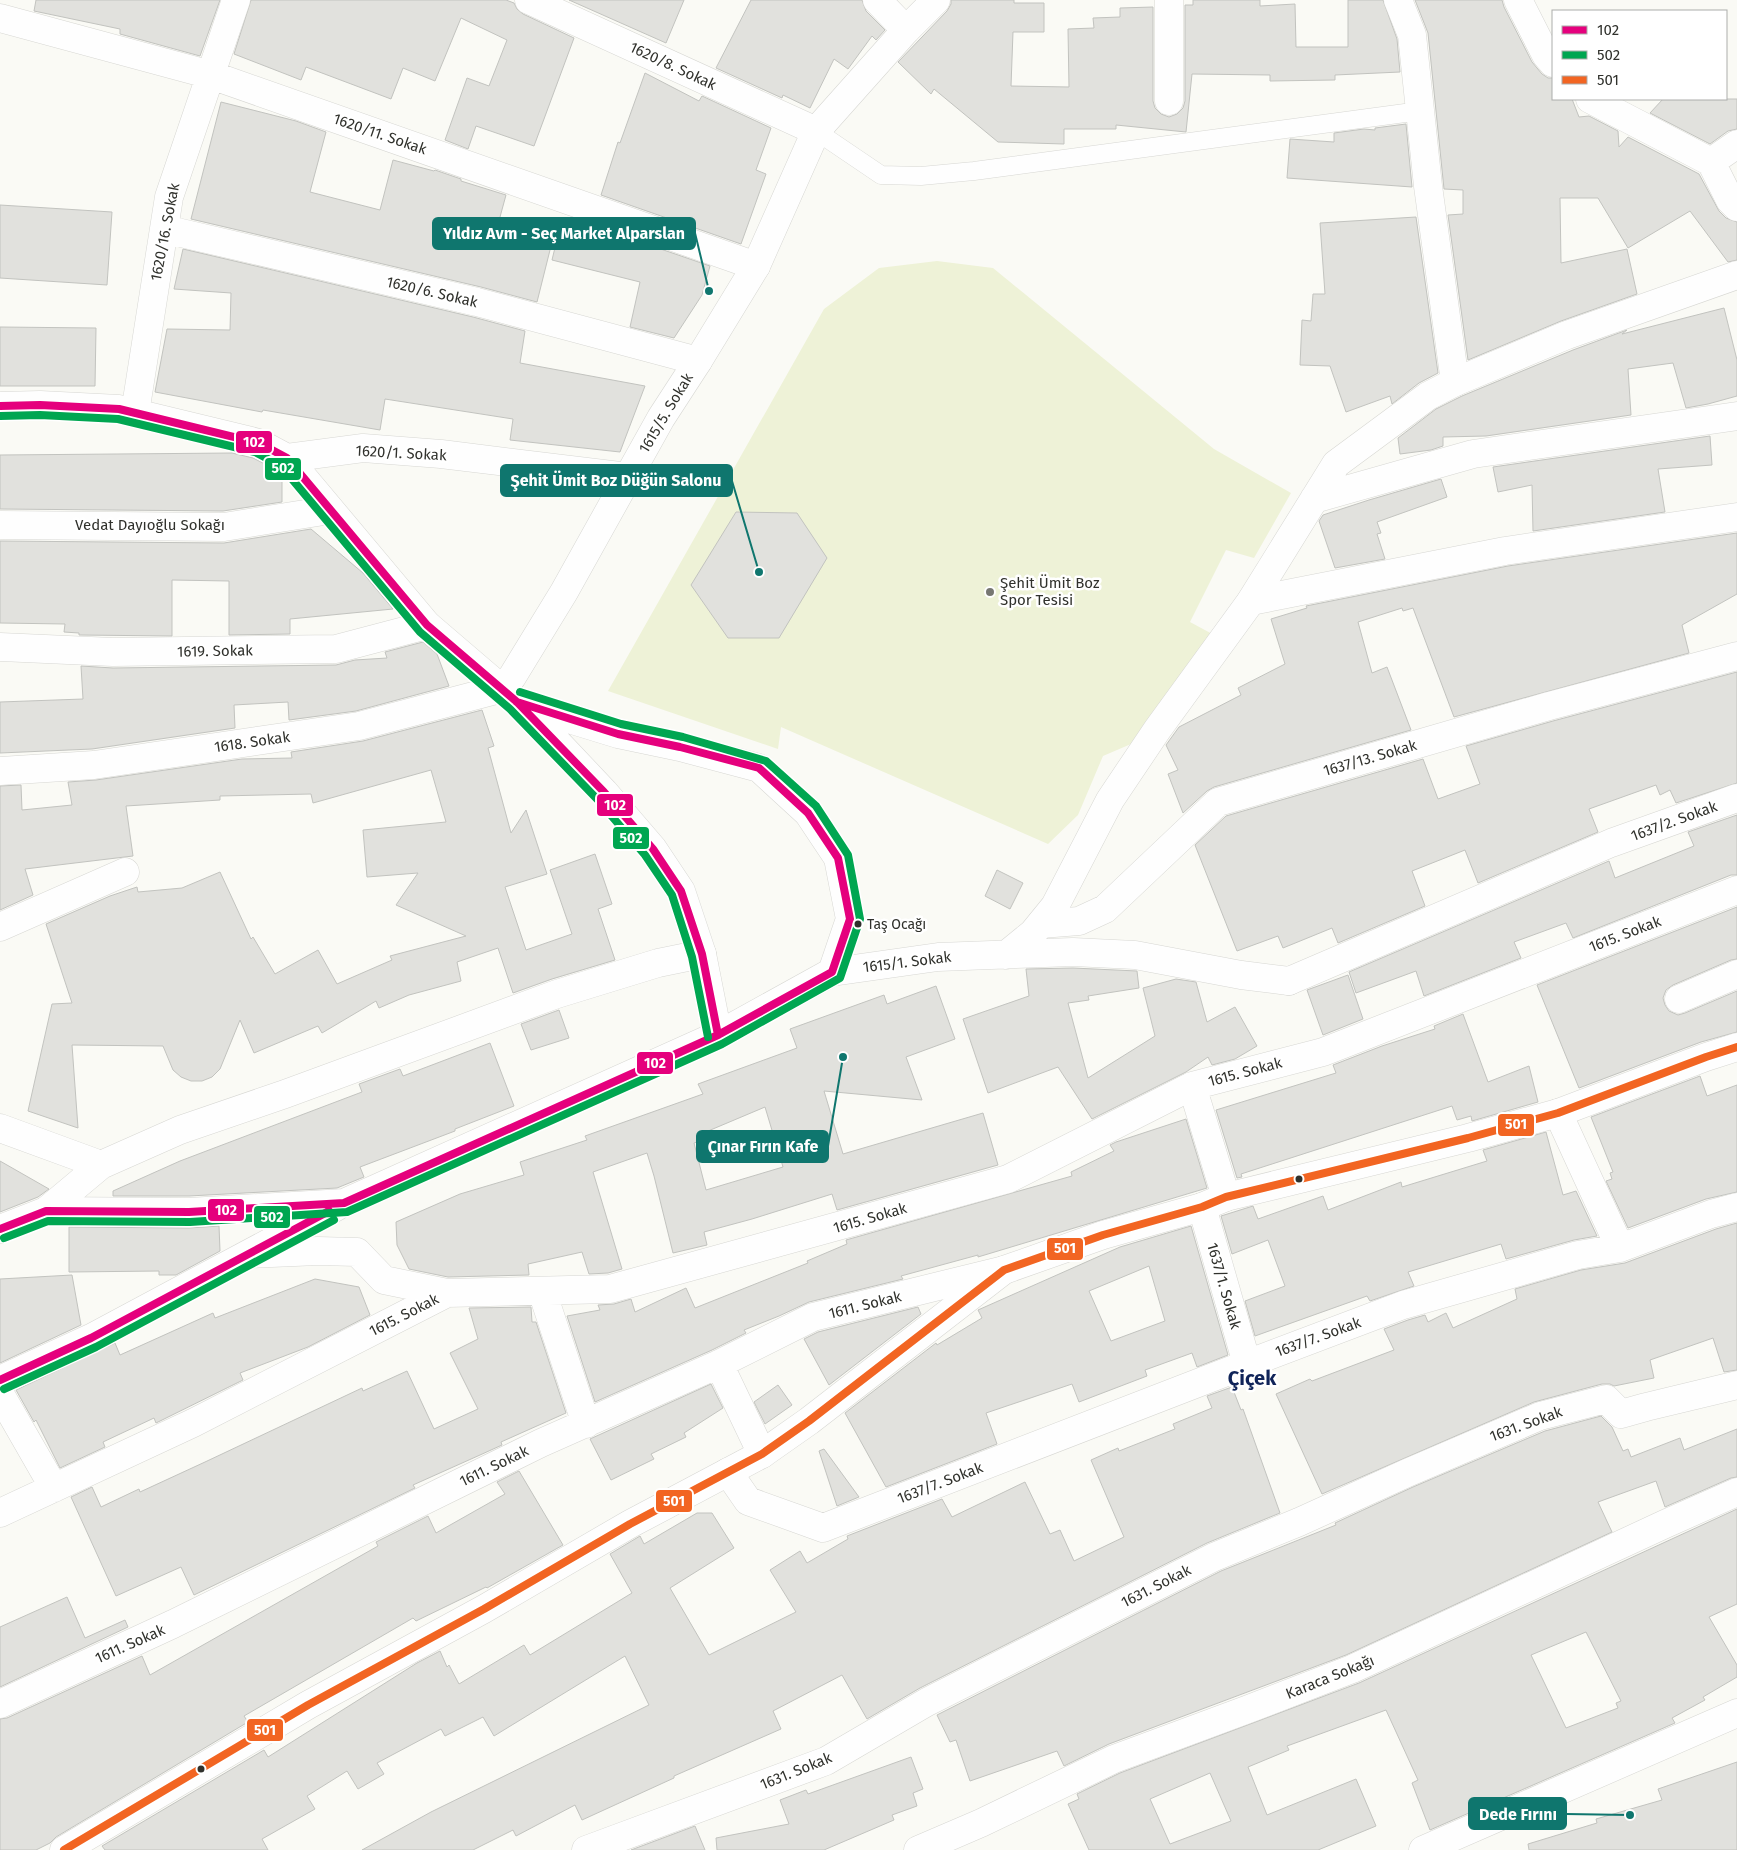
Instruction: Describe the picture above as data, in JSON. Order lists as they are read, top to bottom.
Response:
{
  "streets": {
    "street": [
      "1620/8. Sokak",
      "1620/11. Sokak",
      "1620/16. Sokak",
      "1620/6. Sokak",
      "1615/5. Sokak",
      "1620/1. Sokak",
      "Vedat Dayıoğlu Sokağı",
      "1619. Sokak",
      "1618. Sokak",
      "1637/13. Sokak",
      "1637/2. Sokak",
      "1615. Sokak",
      "1615/1. Sokak",
      "1637/1. Sokak",
      "1611. Sokak",
      "1637/7. Sokak",
      "1631. Sokak",
      "Karaca Sokağı"
    ]
  },
  "crossings": [
    ["1620/8. Sokak", "1615/5. Sokak"],
    ["1620/11. Sokak", "1620/16. Sokak"],
    ["1620/11. Sokak", "1615/5. Sokak"],
    ["1620/16. Sokak", "1620/6. Sokak"],
    ["1620/6. Sokak", "1615/5. Sokak"],
    ["1615/5. Sokak", "1620/1. Sokak"],
    ["1615/5. Sokak", "1618. Sokak"],
    ["1637/2. Sokak", "1615/1. Sokak"],
    ["1615. Sokak", "1637/1. Sokak"],
    ["1637/1. Sokak", "1637/7. Sokak"]
  ],
  "districts": ["Çiçek"],
  "places": [
    "Yıldız Avm - Seç Market Alparslan",
    "Şehit Ümit Boz Düğün Salonu",
    "Şehit Ümit Boz Spor Tesisi",
    "Taş Ocağı",
    "Çınar Fırın Kafe",
    "Dede Fırını"
  ],
  "lines": ["transit line 102", "transit line 502", "transit line 501"],
  "legend": ["102", "502", "501"]
}
